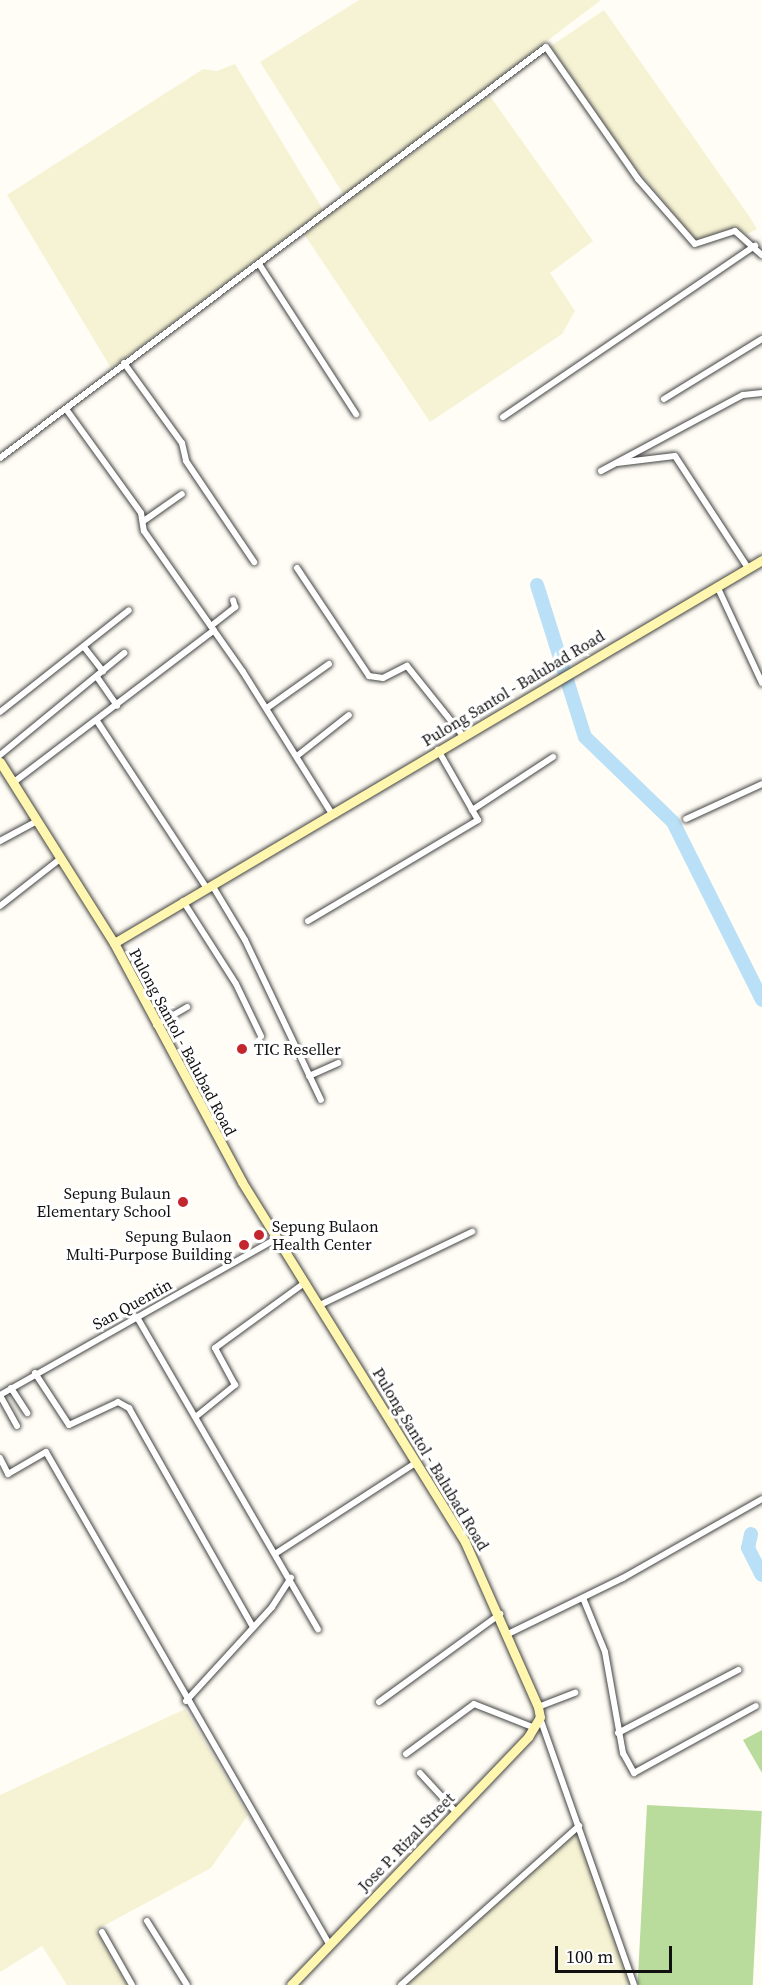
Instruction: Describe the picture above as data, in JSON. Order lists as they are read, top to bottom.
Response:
{
  "streets": {
    "street": ["Pulong Santol - Balubad Road", "San Quentin", "Jose P. Rizal Street"]
  },
  "crossings": [
    ["Pulong Santol - Balubad Road", "San Quentin"],
    ["Pulong Santol - Balubad Road", "Jose P. Rizal Street"]
  ],
  "places": [
    "TIC Reseller",
    "Sepung Bulaun Elementary School",
    "Sepung Bulaon Health Center",
    "Sepung Bulaon Multi-Purpose Building"
  ],
  "scale_bar": "100 m"
}
